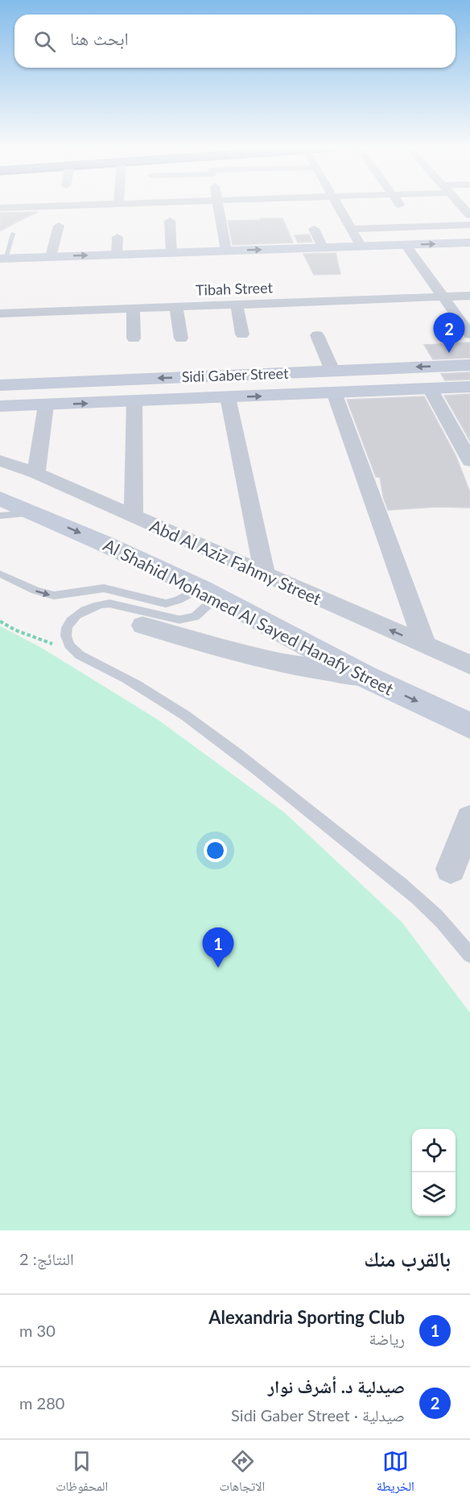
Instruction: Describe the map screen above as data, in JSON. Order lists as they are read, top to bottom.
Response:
{
  "streets": {
    "street": [
      "Tibah Street",
      "Sidi Gaber Street",
      "Abd Al Aziz Fahmy Street",
      "Al Shahid Mohamed Al Sayed Hanafy Street"
    ]
  },
  "one_way": ["Al Shahid Mohamed Al Sayed Hanafy Street"],
  "page": {
    "search": "ابحث هنا",
    "pins": ["2", "1"],
    "heading": ["بالقرب منك", "النتائج: 2"],
    "list": [
      {
        "mark": "1",
        "name": "Alexandria Sporting Club",
        "note": "رياضة",
        "value": "30 m"
      },
      {
        "mark": "2",
        "name": "صيدلية د. أشرف نوار",
        "note": "صيدلية · Sidi Gaber Street",
        "value": "280 m"
      }
    ],
    "nav": ["الخريطة", "الاتجاهات", "المحفوظات"]
  }
}
